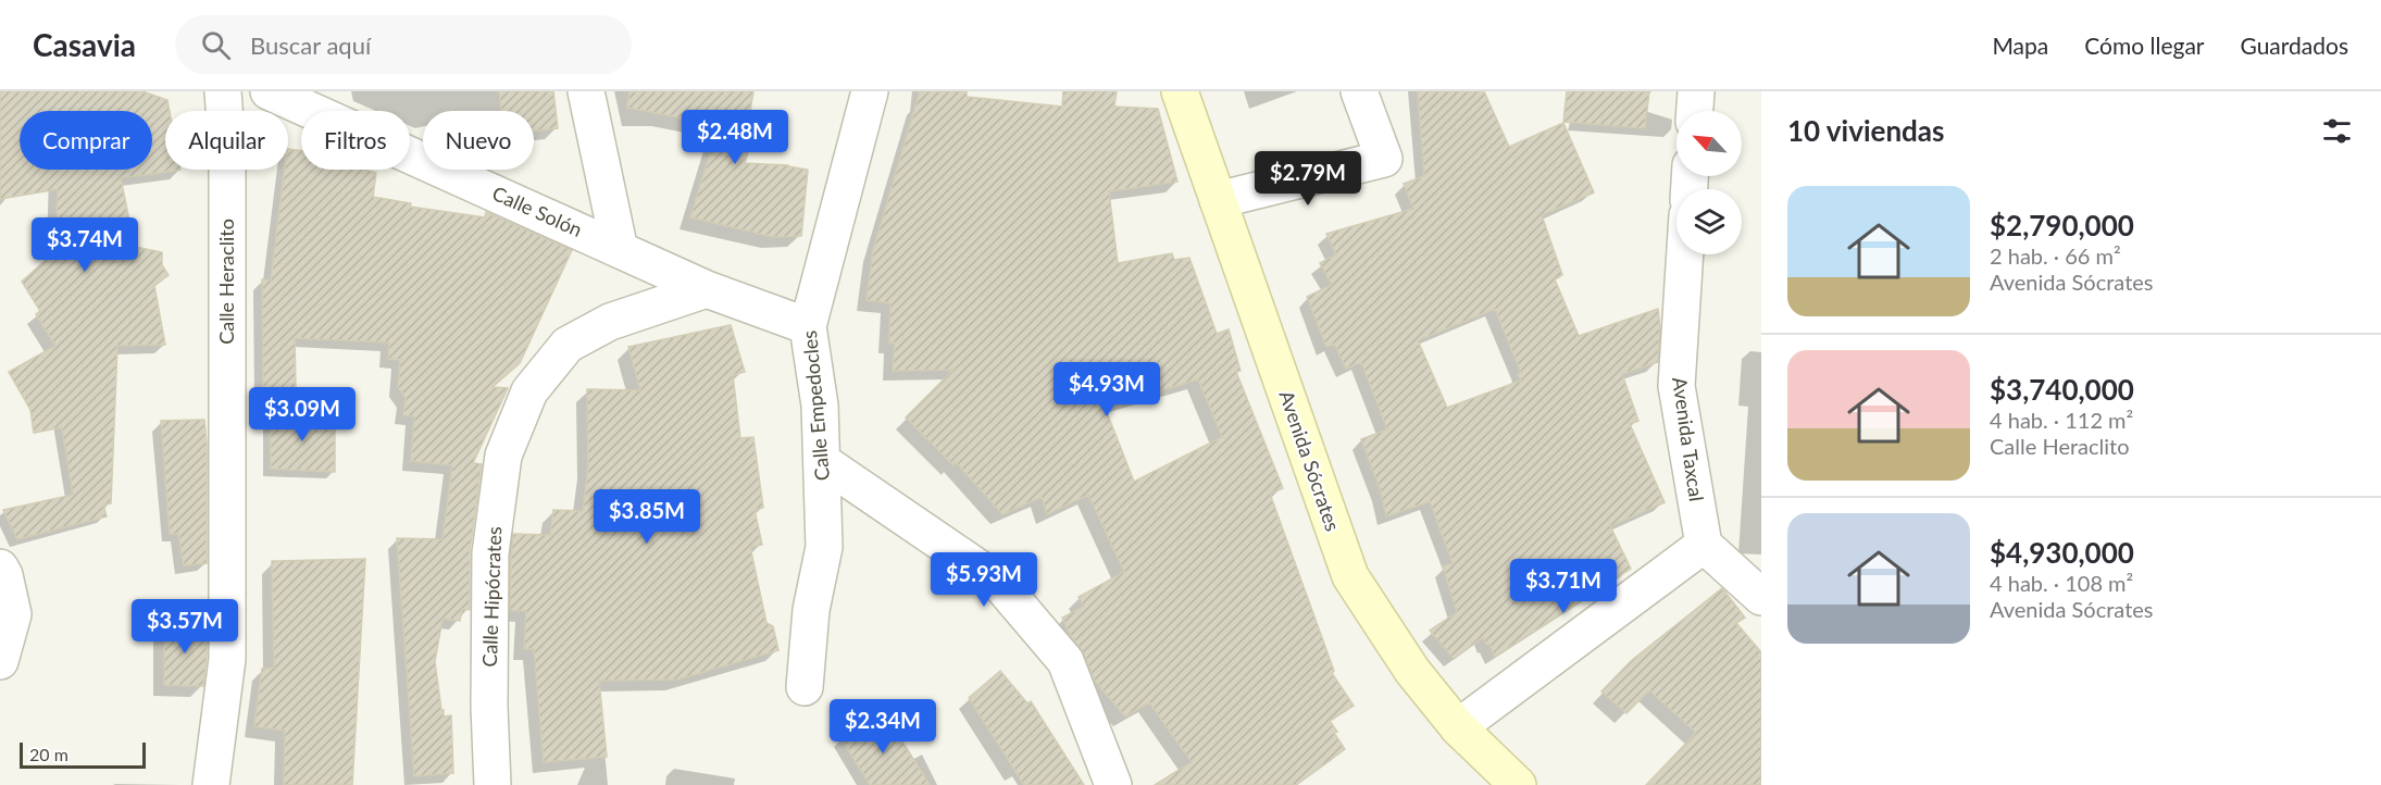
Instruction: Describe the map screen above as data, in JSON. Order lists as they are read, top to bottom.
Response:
{
  "streets": {
    "street": [
      "Calle Solón",
      "Calle Heraclito",
      "Calle Empedocles",
      "Avenida Taxcal",
      "Avenida Sócrates",
      "Calle Hipócrates"
    ]
  },
  "crossings": [
    ["Calle Solón", "Calle Empedocles"],
    ["Calle Solón", "Calle Hipócrates"]
  ],
  "scale_bar": "20 m",
  "north": "top left",
  "page": {
    "header": "Casavia",
    "search": "Buscar aquí",
    "nav": ["Mapa", "Cómo llegar", "Guardados"],
    "heading": "10 viviendas",
    "price": [
      "$2.48M",
      "$2.79M",
      "$3.74M",
      "$4.93M",
      "$3.09M",
      "$3.85M",
      "$5.93M",
      "$3.71M",
      "$3.57M",
      "$2.34M"
    ],
    "chip": [
      "Comprar",
      "Alquilar",
      "Filtros",
      "Nuevo"
    ],
    "list": [
      {
        "name": "$2,790,000",
        "note": "2 hab. · 66 m² · Avenida Sócrates"
      },
      {
        "name": "$3,740,000",
        "note": "4 hab. · 112 m² · Calle Heraclito"
      },
      {
        "name": "$4,930,000",
        "note": "4 hab. · 108 m² · Avenida Sócrates"
      }
    ],
    "scale": "20 m"
  }
}
